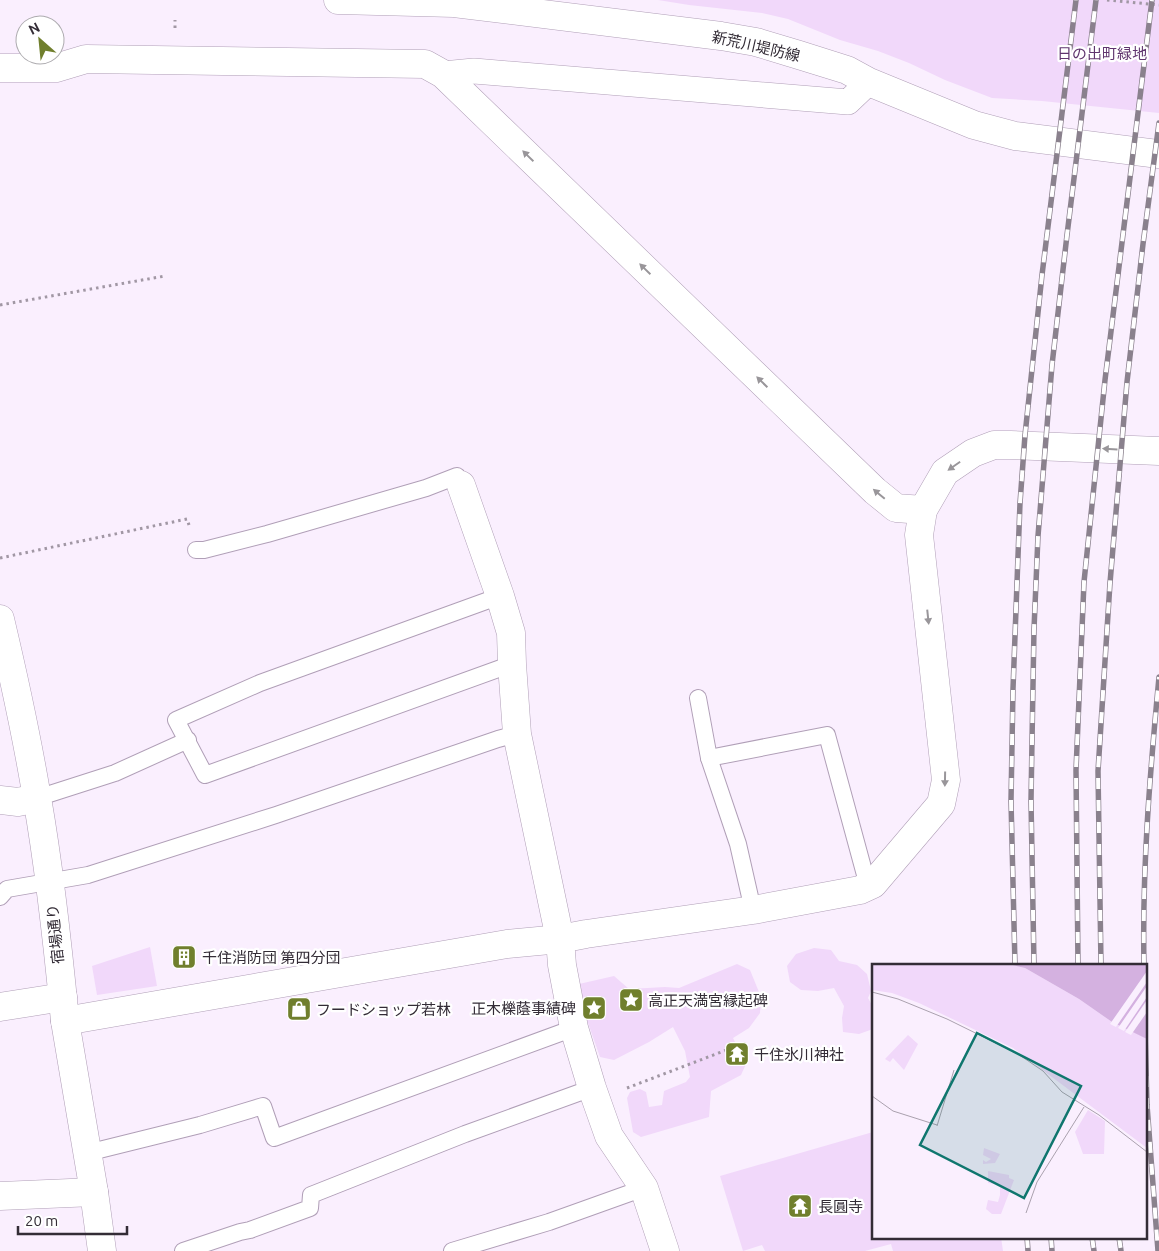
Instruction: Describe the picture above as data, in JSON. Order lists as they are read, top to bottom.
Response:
{
  "streets": {
    "street": ["新荒川堤防線", "宿場通り"]
  },
  "parks": ["日の出町緑地"],
  "places": {
    "building": ["千住消防団 第四分団"],
    "place": ["高正天満宮縁起碑", "正木櫟蔭事績碑"],
    "shop": ["フードショップ若林"],
    "temple": ["千住氷川神社", "長圓寺"]
  },
  "scale_bar": "20 m",
  "north": "top left"
}
